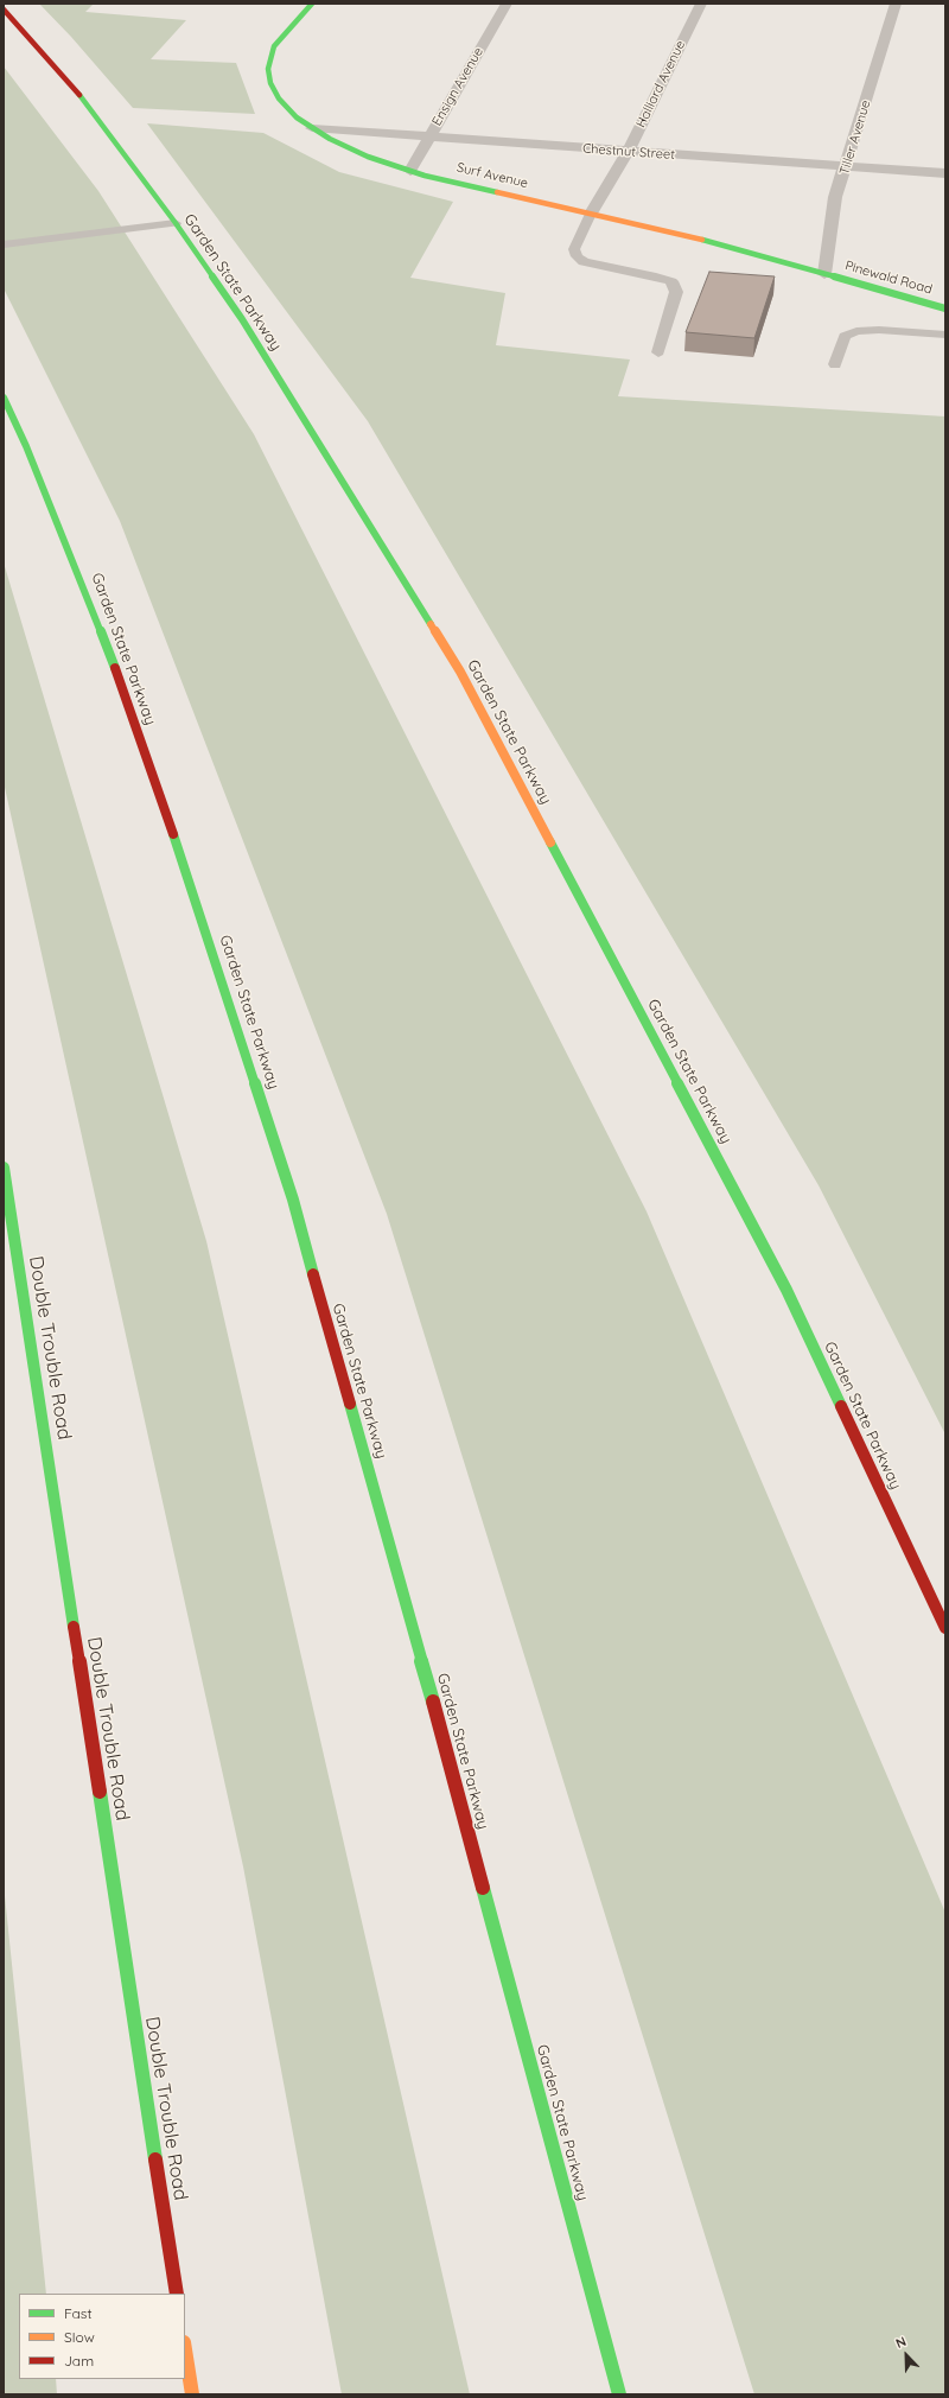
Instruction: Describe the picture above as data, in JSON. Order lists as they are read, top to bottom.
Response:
{
  "streets": {
    "main road": [
      "Surf Avenue",
      "Pinewald Road",
      "Garden State Parkway",
      "Double Trouble Road"
    ],
    "street": [
      "Halliard Avenue",
      "Ensign Avenue",
      "Tiller Avenue",
      "Chestnut Street"
    ]
  },
  "crossings": [
    ["Halliard Avenue", "Chestnut Street"],
    ["Halliard Avenue", "Surf Avenue"],
    ["Ensign Avenue", "Chestnut Street"],
    ["Ensign Avenue", "Surf Avenue"],
    ["Tiller Avenue", "Chestnut Street"],
    ["Tiller Avenue", "Surf Avenue"],
    ["Tiller Avenue", "Pinewald Road"],
    ["Chestnut Street", "Surf Avenue"],
    ["Surf Avenue", "Pinewald Road"]
  ],
  "legend": ["Fast", "Slow", "Jam"],
  "north": "top left"
}
